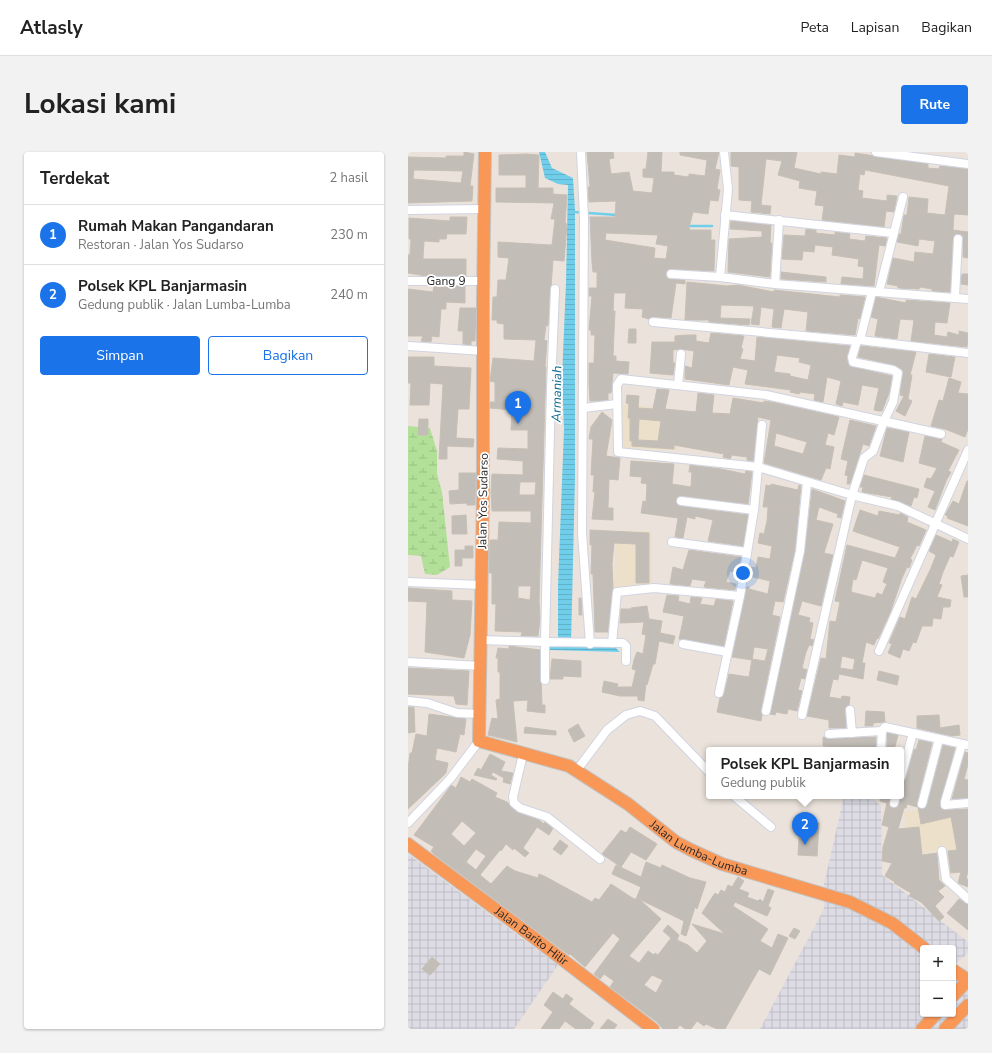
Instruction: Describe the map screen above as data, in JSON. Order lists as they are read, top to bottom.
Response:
{
  "streets": {
    "highway": ["Jalan Yos Sudarso", "Jalan Lumba-Lumba", "Jalan Barito Hilir"],
    "street": ["Gang 9"]
  },
  "crossings": [
    ["Gang 9", "Jalan Yos Sudarso"],
    ["Jalan Yos Sudarso", "Jalan Lumba-Lumba"]
  ],
  "water": ["Armaniah"],
  "page": {
    "header": "Atlasly",
    "nav": ["Peta", "Lapisan", "Bagikan"],
    "title": "Lokasi kami",
    "buttons": [
      "Rute",
      ["Simpan", "Bagikan"]
    ],
    "heading": ["Terdekat", "2 hasil"],
    "list": [
      {
        "mark": "1",
        "name": "Rumah Makan Pangandaran",
        "note": "Restoran · Jalan Yos Sudarso",
        "value": "230 m"
      },
      {
        "mark": "2",
        "name": "Polsek KPL Banjarmasin",
        "note": "Gedung publik · Jalan Lumba-Lumba",
        "value": "240 m"
      }
    ],
    "pins": ["1", "2"],
    "popup": ["Polsek KPL Banjarmasin", "Gedung publik"],
    "map_buttons": ["+", "−"]
  }
}
